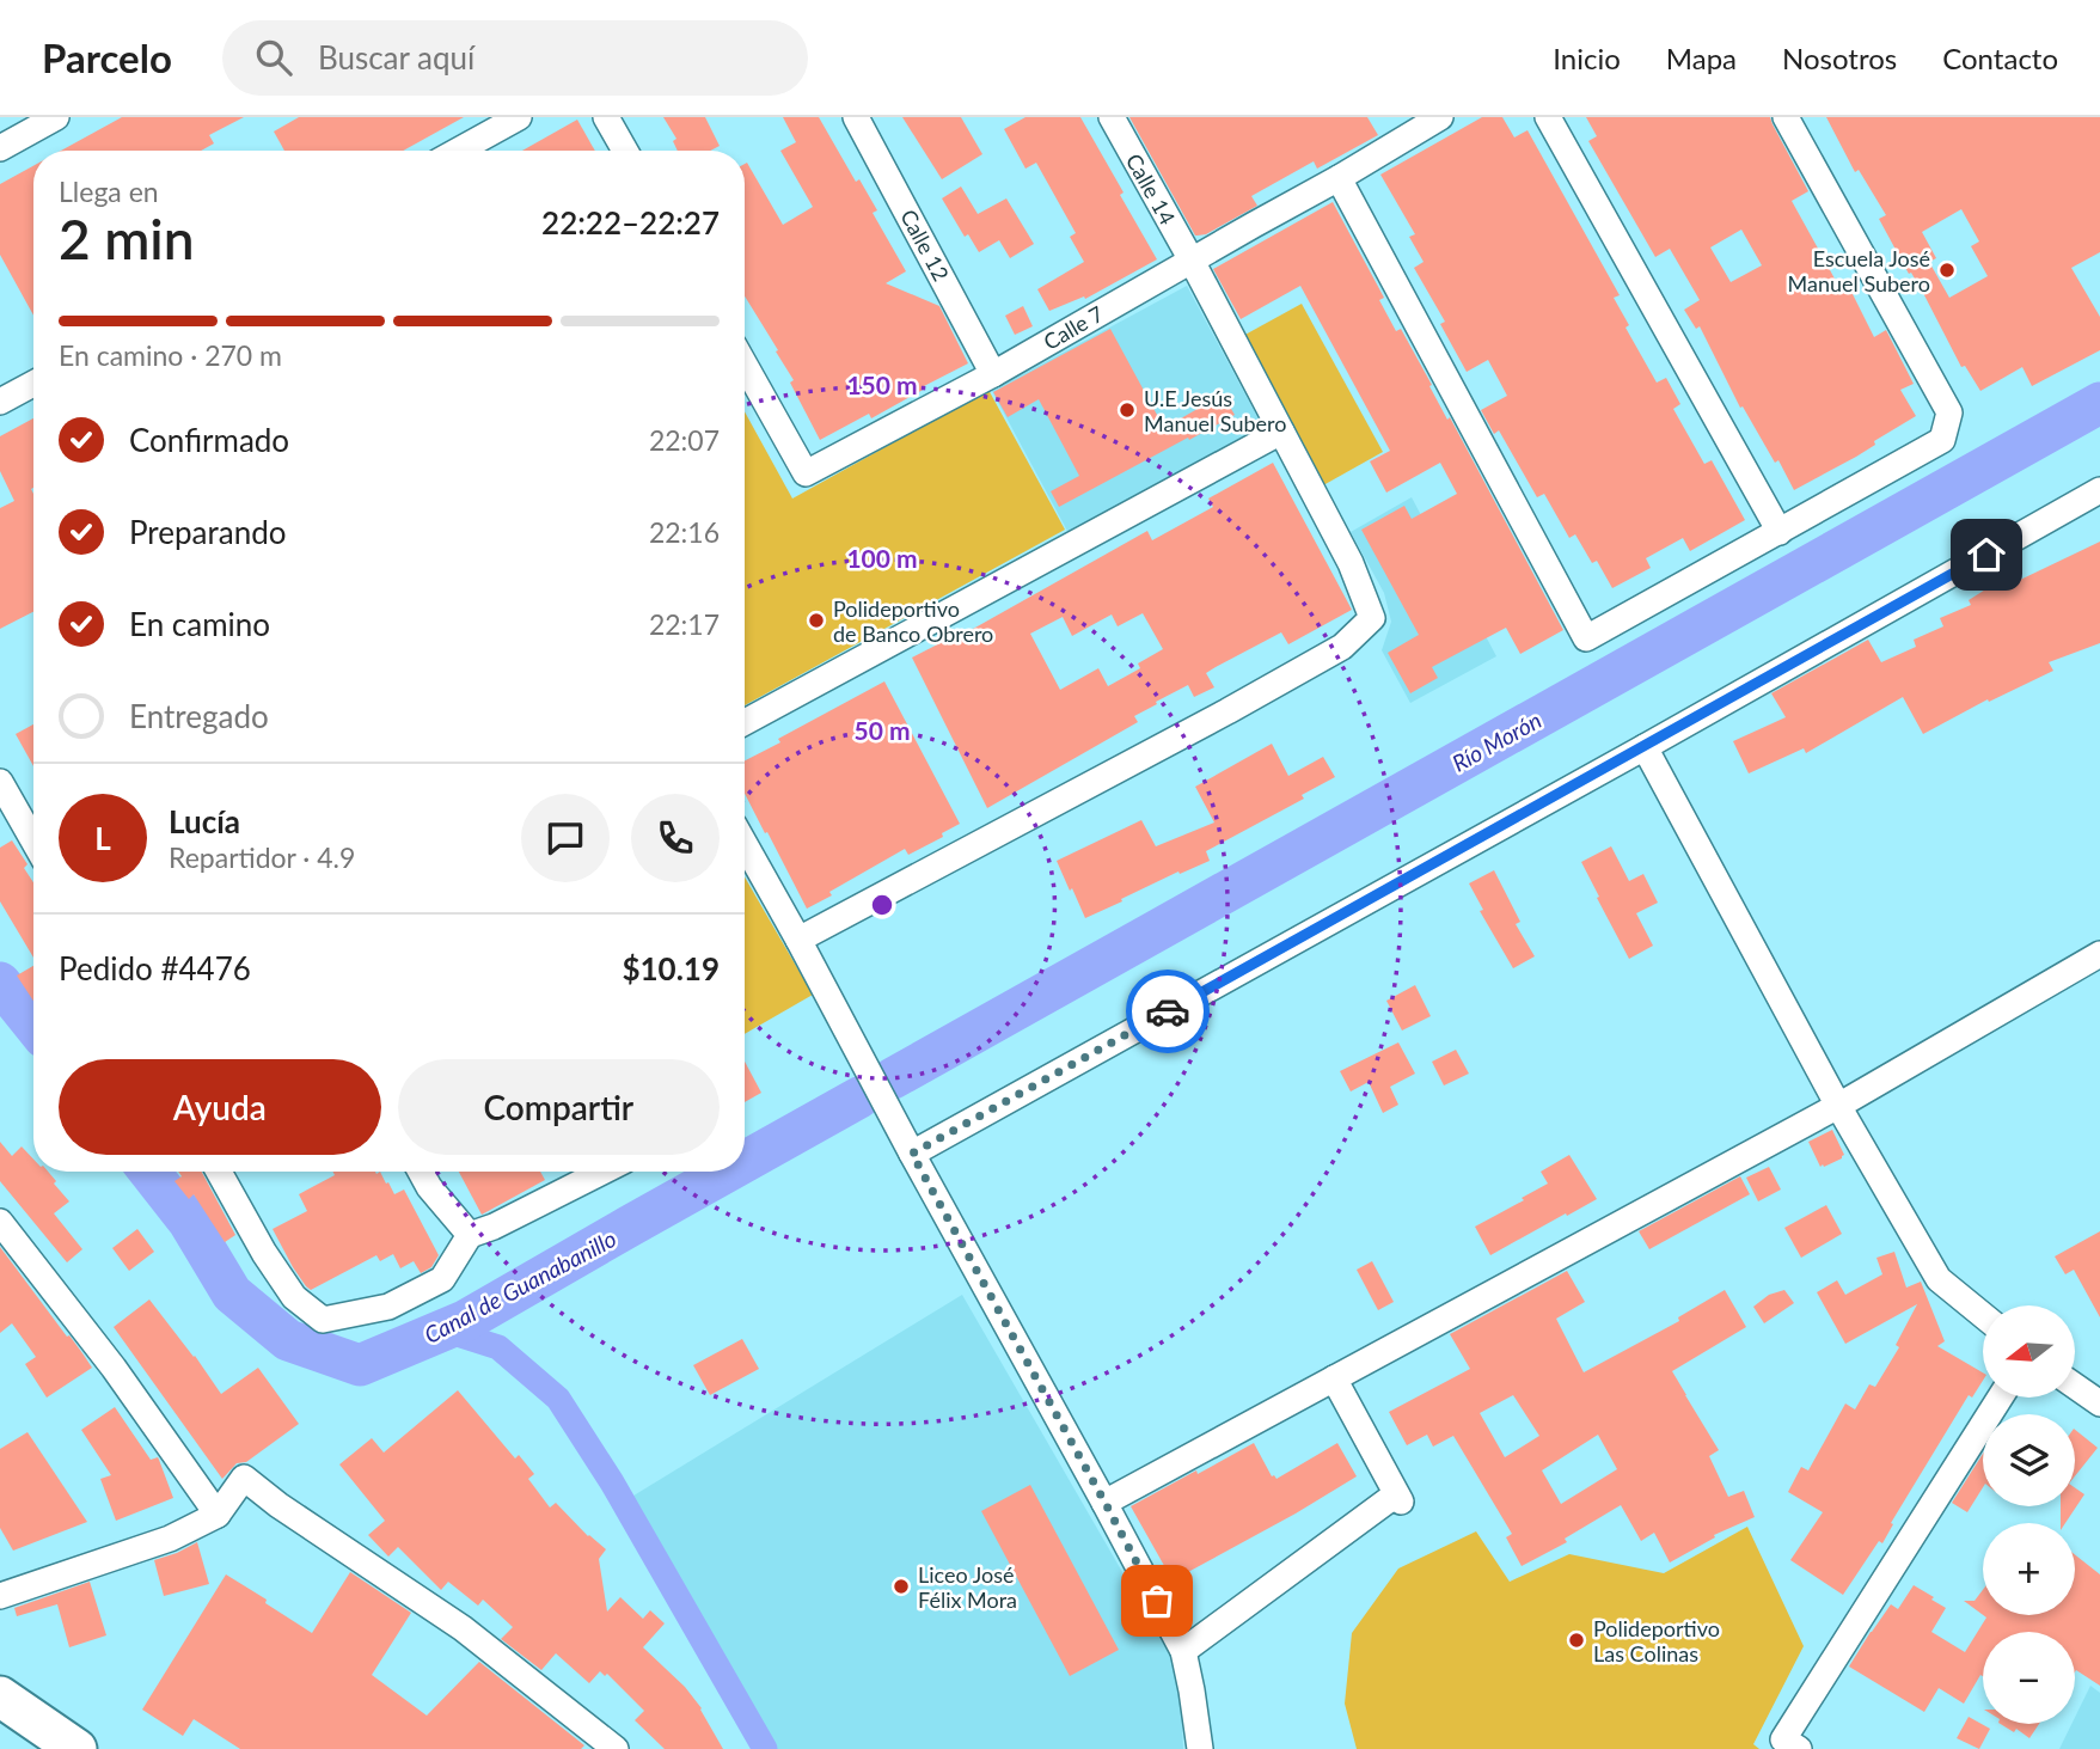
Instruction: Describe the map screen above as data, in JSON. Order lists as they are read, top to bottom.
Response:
{
  "streets": {
    "street": ["Calle 14", "Calle 12", "Calle 7"]
  },
  "crossings": [
    ["Calle 14", "Calle 7"],
    ["Calle 12", "Calle 7"]
  ],
  "water": ["Río Morón", "Canal de Guanabanillo"],
  "places": [
    "Escuela José Manuel Subero",
    "U.E Jesús Manuel Subero",
    "Polideportivo de Banco Obrero",
    "Liceo José Félix Mora",
    "Polideportivo Las Colinas"
  ],
  "north": "left",
  "page": {
    "header": "Parcelo",
    "search": "Buscar aquí",
    "nav": [
      "Inicio",
      "Mapa",
      "Nosotros",
      "Contacto"
    ],
    "heading": ["2 min", "Llega en", "22:22–22:27"],
    "panel": [
      "Lucía",
      "Repartidor · 4.9",
      "Pedido #4476",
      "$10.19"
    ],
    "bar": "En camino · 270 m",
    "list": [
      ["Confirmado", "22:07"],
      ["Preparando", "22:16"],
      ["En camino", "22:17"],
      "Entregado"
    ],
    "round": "L",
    "buttons": ["Ayuda", "Compartir"],
    "map_buttons": ["+", "−"]
  },
  "rings": ["150 m", "100 m", "50 m"]
}
